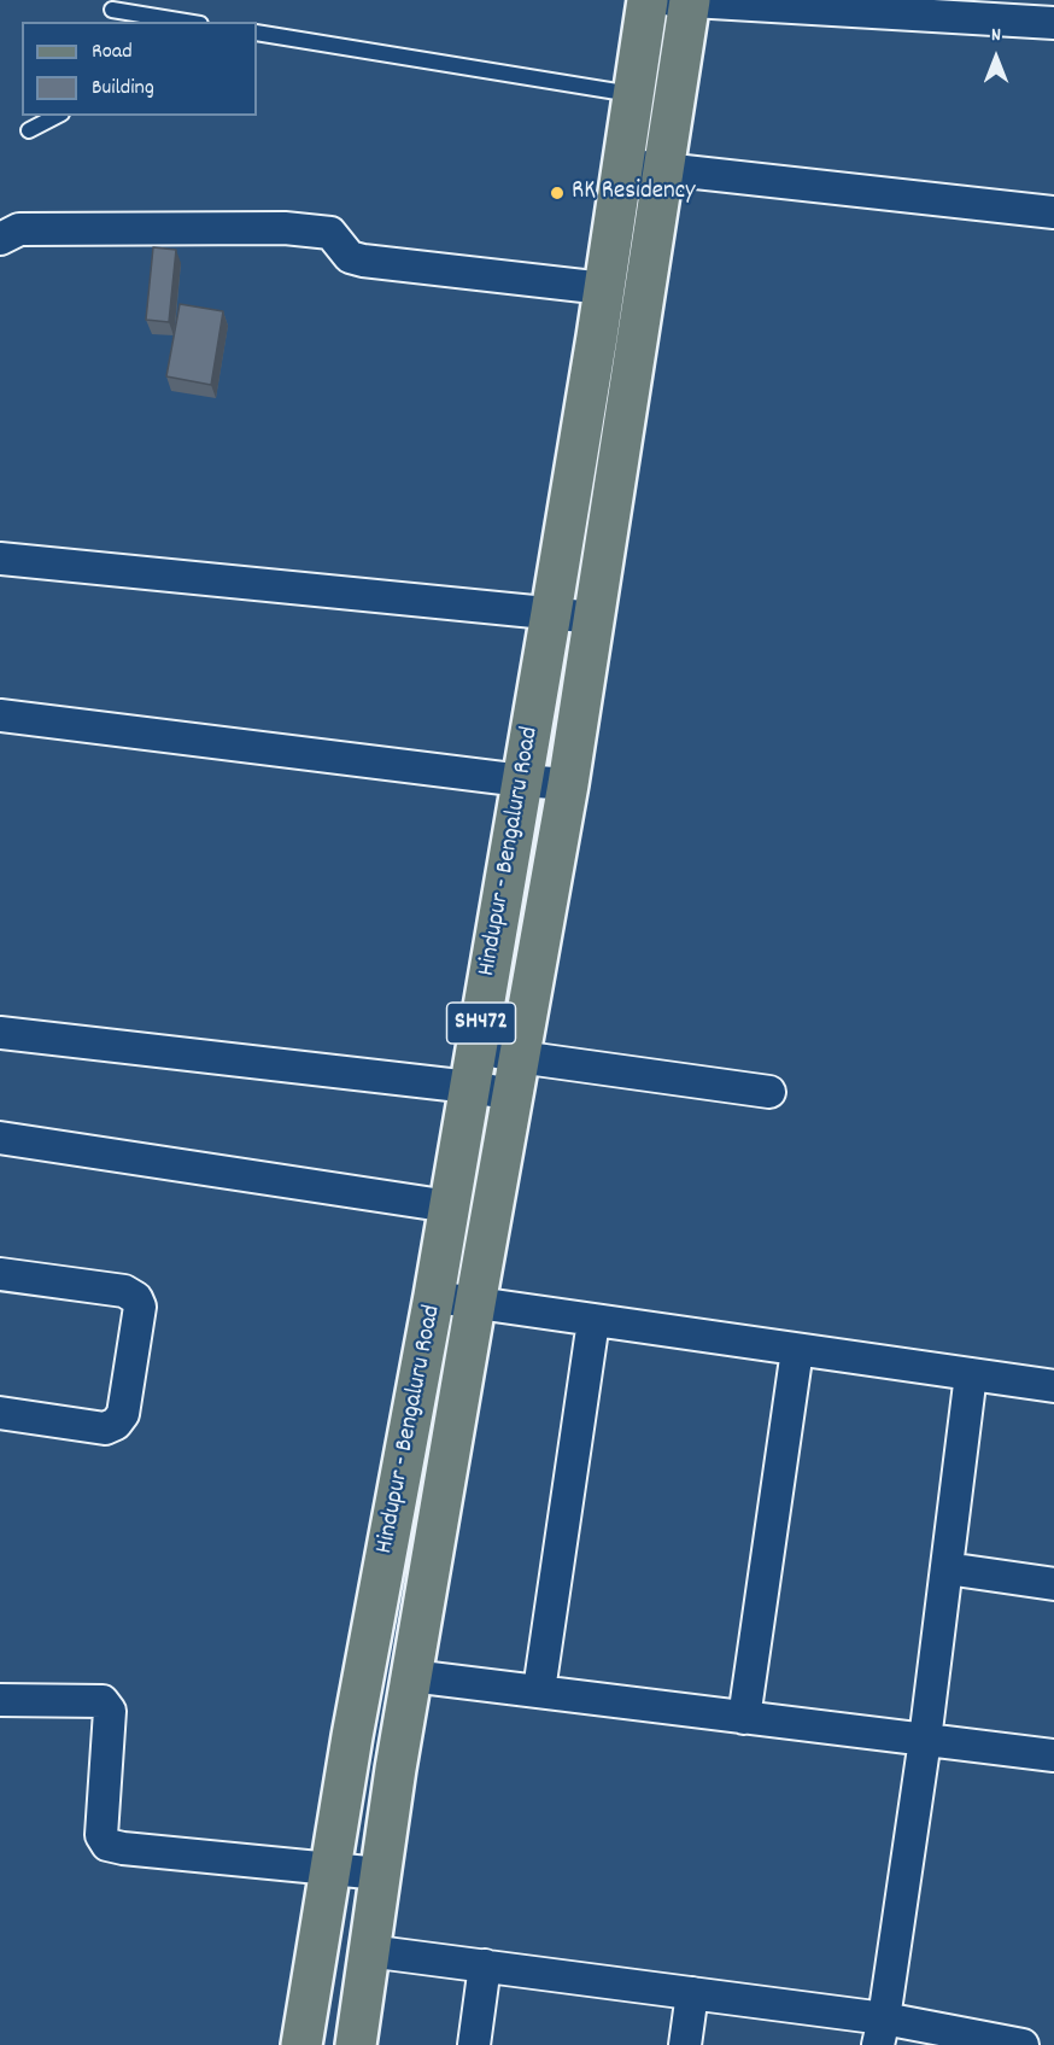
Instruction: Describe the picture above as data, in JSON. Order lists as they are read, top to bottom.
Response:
{
  "streets": {
    "main road": ["Hindupur - Bengaluru Road", "SH472"]
  },
  "places": ["RK Residency"],
  "legend": ["Road", "Building"],
  "north": "top"
}
